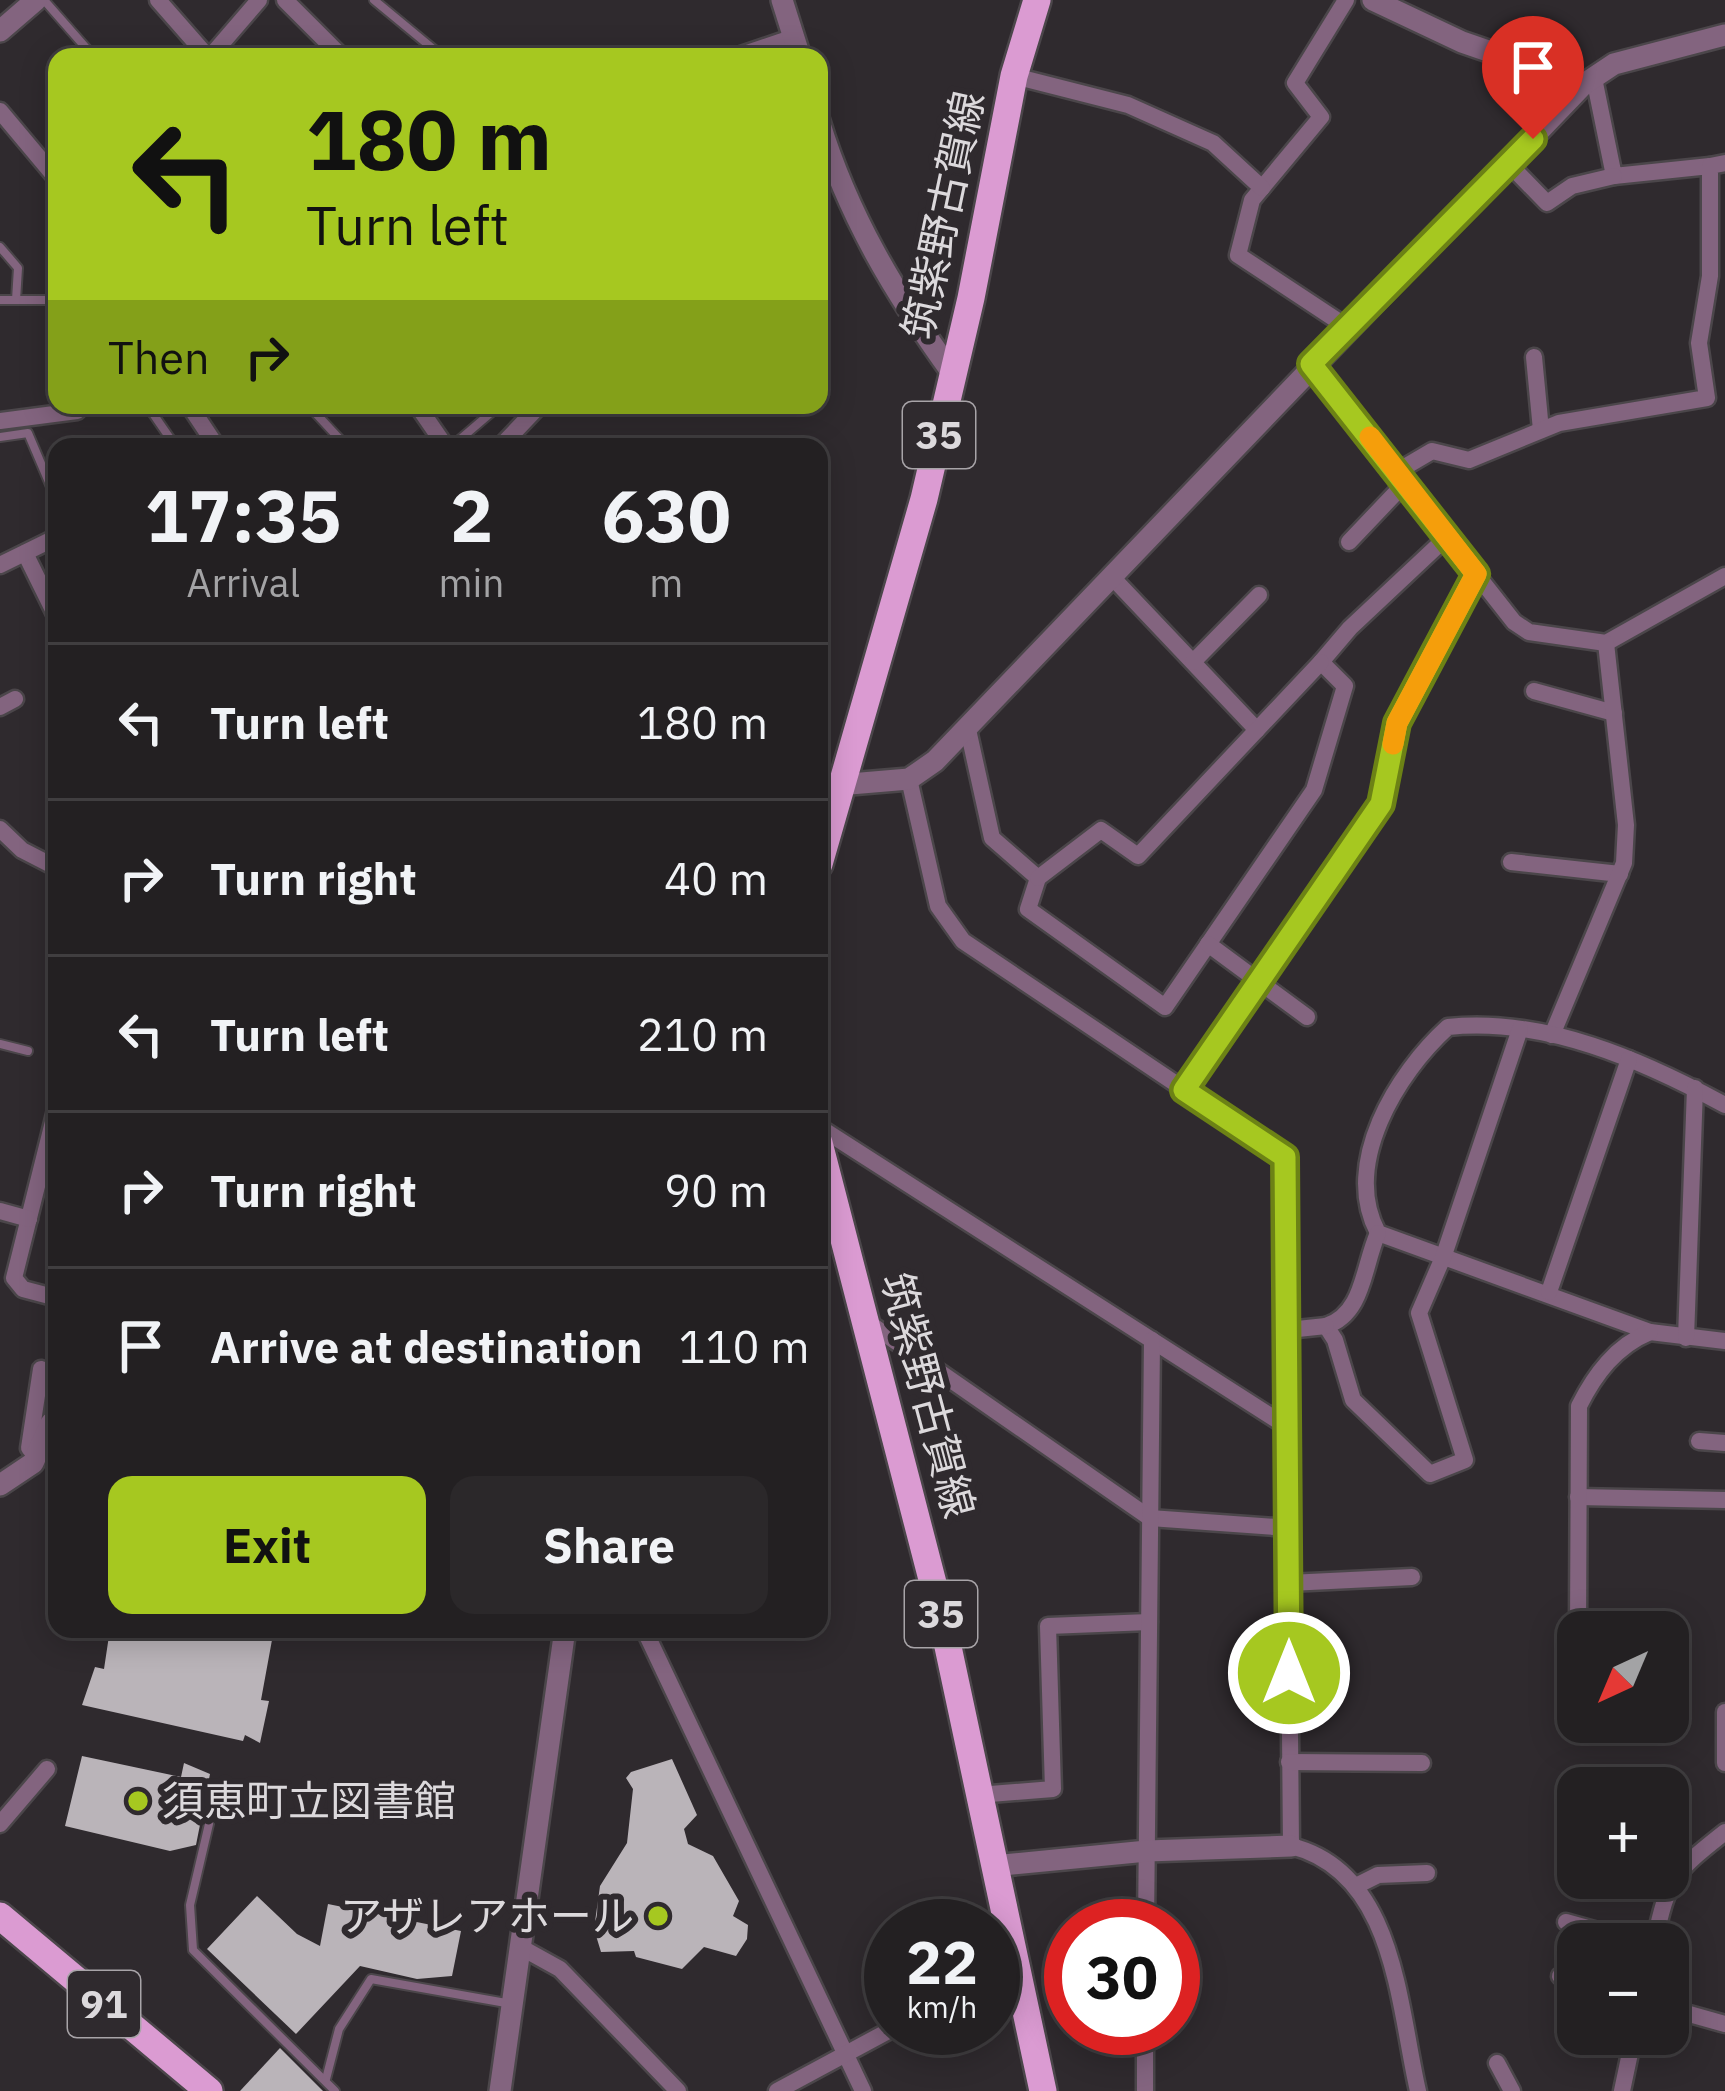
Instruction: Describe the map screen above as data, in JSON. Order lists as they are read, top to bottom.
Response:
{
  "streets": {
    "main road": ["筑紫野古賀線", "35", "91"]
  },
  "places": ["須恵町立図書館", "アザレアホール"],
  "north": "bottom left",
  "page": {
    "turn": ["180 m", "Turn left"],
    "then": "Then",
    "eta": [
      "17:35",
      "Arrival",
      "2",
      "min",
      "630",
      "m"
    ],
    "list": [
      {
        "name": "Turn left",
        "value": "180 m"
      },
      {
        "name": "Turn right",
        "value": "40 m"
      },
      {
        "name": "Turn left",
        "value": "210 m"
      },
      {
        "name": "Turn right",
        "value": "90 m"
      },
      {
        "name": "Arrive at destination",
        "value": "110 m"
      }
    ],
    "buttons": ["Exit", "Share"],
    "map_buttons": ["+", "−"],
    "speed": "22 km/h",
    "limit": "30"
  }
}
